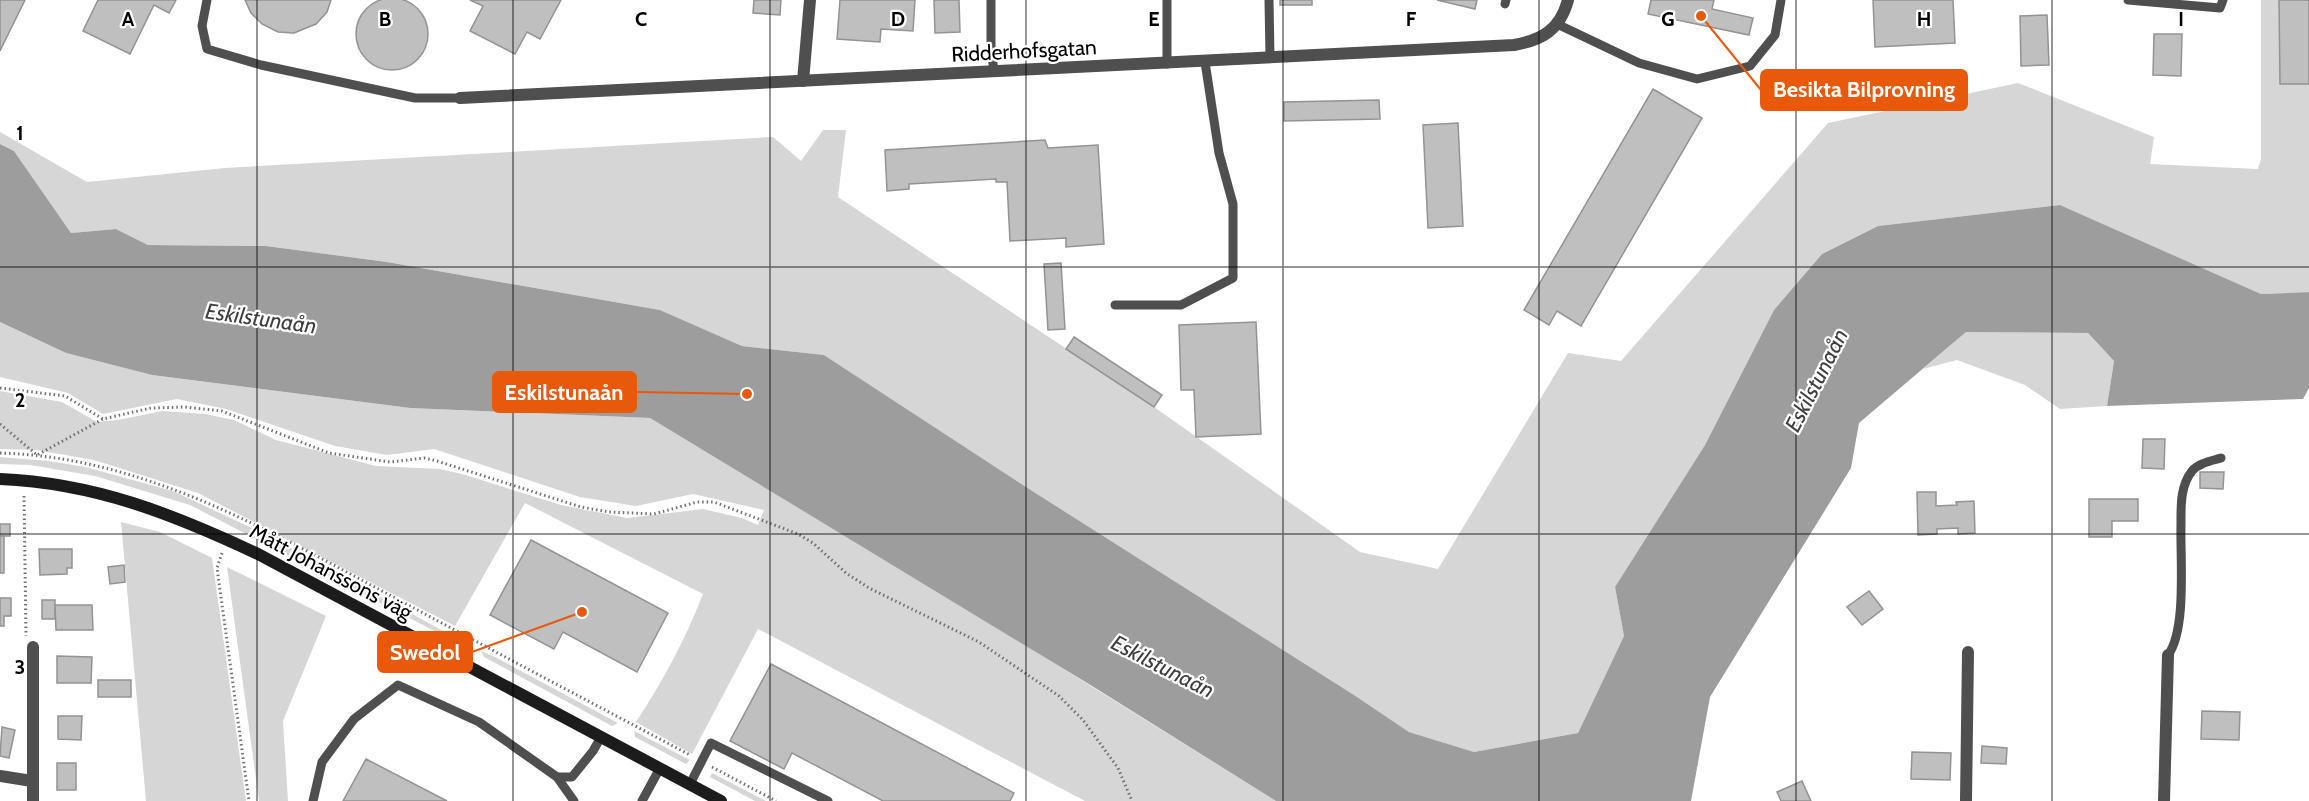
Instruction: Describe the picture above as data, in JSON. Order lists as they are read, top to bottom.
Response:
{
  "streets": {
    "street": ["Ridderhofsgatan", "Mått Johanssons väg"]
  },
  "water": ["Eskilstunaån"],
  "places": ["Besikta Bilprovning", "Eskilstunaån", "Swedol"],
  "grid": {
    "columns": [
      "A",
      "B",
      "C",
      "D",
      "E",
      "F",
      "G",
      "H",
      "I"
    ],
    "rows": ["1", "2", "3"]
  }
}
